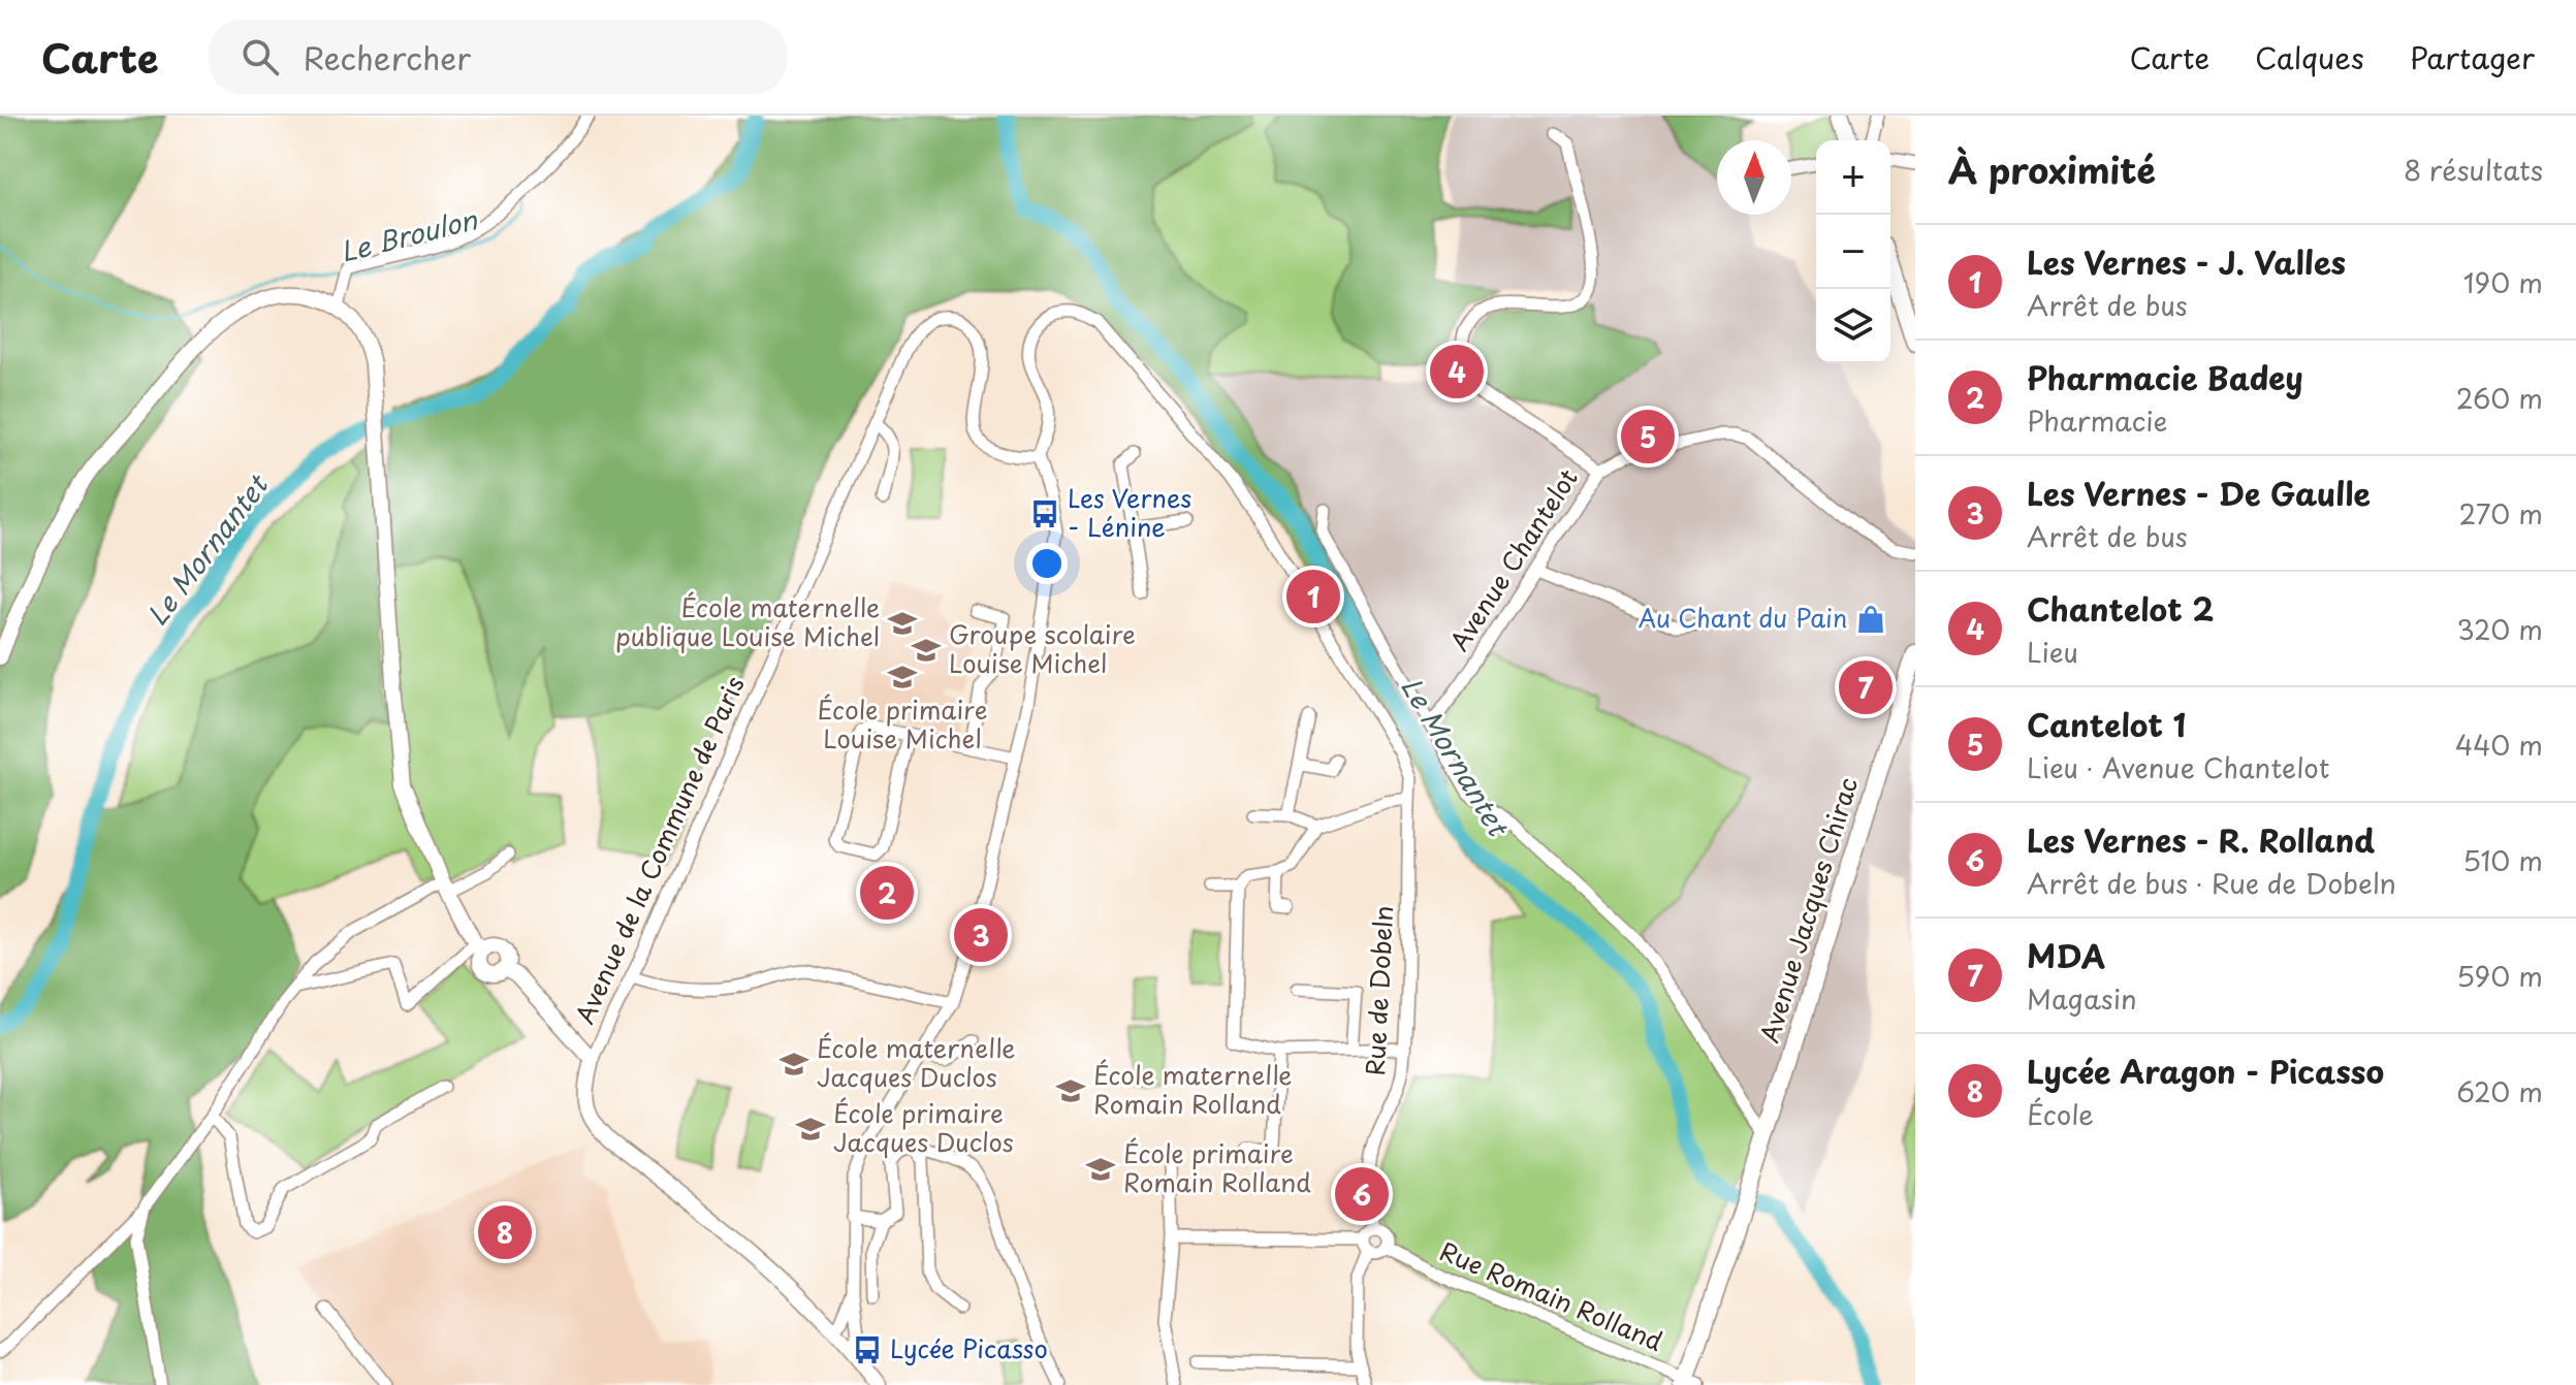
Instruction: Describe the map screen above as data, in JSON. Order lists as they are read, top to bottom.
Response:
{
  "streets": {
    "main road": ["Avenue Jacques Chirac"],
    "street": [
      "Avenue Chantelot",
      "Avenue de la Commune de Paris",
      "Rue de Dobeln",
      "Rue Romain Rolland"
    ]
  },
  "crossings": [
    ["Avenue Jacques Chirac", "Rue Romain Rolland"],
    ["Rue de Dobeln", "Rue Romain Rolland"]
  ],
  "water": ["Le Broulon", "Le Mornantet"],
  "places": {
    "bus stop": ["Les Vernes - Lénine", "Lycée Picasso"],
    "shop": ["Au Chant du Pain"],
    "school or university": [
      "École maternelle publique Louise Michel",
      "Groupe scolaire Louise Michel",
      "École primaire Louise Michel",
      "École maternelle Jacques Duclos",
      "École maternelle Romain Rolland",
      "École primaire Jacques Duclos",
      "École primaire Romain Rolland"
    ]
  },
  "north": "top",
  "page": {
    "header": "Carte",
    "search": "Rechercher",
    "nav": ["Carte", "Calques", "Partager"],
    "heading": ["À proximité", "8 résultats"],
    "map_buttons": ["+", "−"],
    "list": [
      {
        "mark": "1",
        "name": "Les Vernes - J. Valles",
        "note": "Arrêt de bus",
        "value": "190 m"
      },
      {
        "mark": "2",
        "name": "Pharmacie Badey",
        "note": "Pharmacie",
        "value": "260 m"
      },
      {
        "mark": "3",
        "name": "Les Vernes - De Gaulle",
        "note": "Arrêt de bus",
        "value": "270 m"
      },
      {
        "mark": "4",
        "name": "Chantelot 2",
        "note": "Lieu",
        "value": "320 m"
      },
      {
        "mark": "5",
        "name": "Cantelot 1",
        "note": "Lieu · Avenue Chantelot",
        "value": "440 m"
      },
      {
        "mark": "6",
        "name": "Les Vernes - R. Rolland",
        "note": "Arrêt de bus · Rue de Dobeln",
        "value": "510 m"
      },
      {
        "mark": "7",
        "name": "MDA",
        "note": "Magasin",
        "value": "590 m"
      },
      {
        "mark": "8",
        "name": "Lycée Aragon - Picasso",
        "note": "École",
        "value": "620 m"
      }
    ],
    "pins": [
      "4",
      "5",
      "1",
      "7",
      "2",
      "3",
      "6",
      "8"
    ]
  }
}
